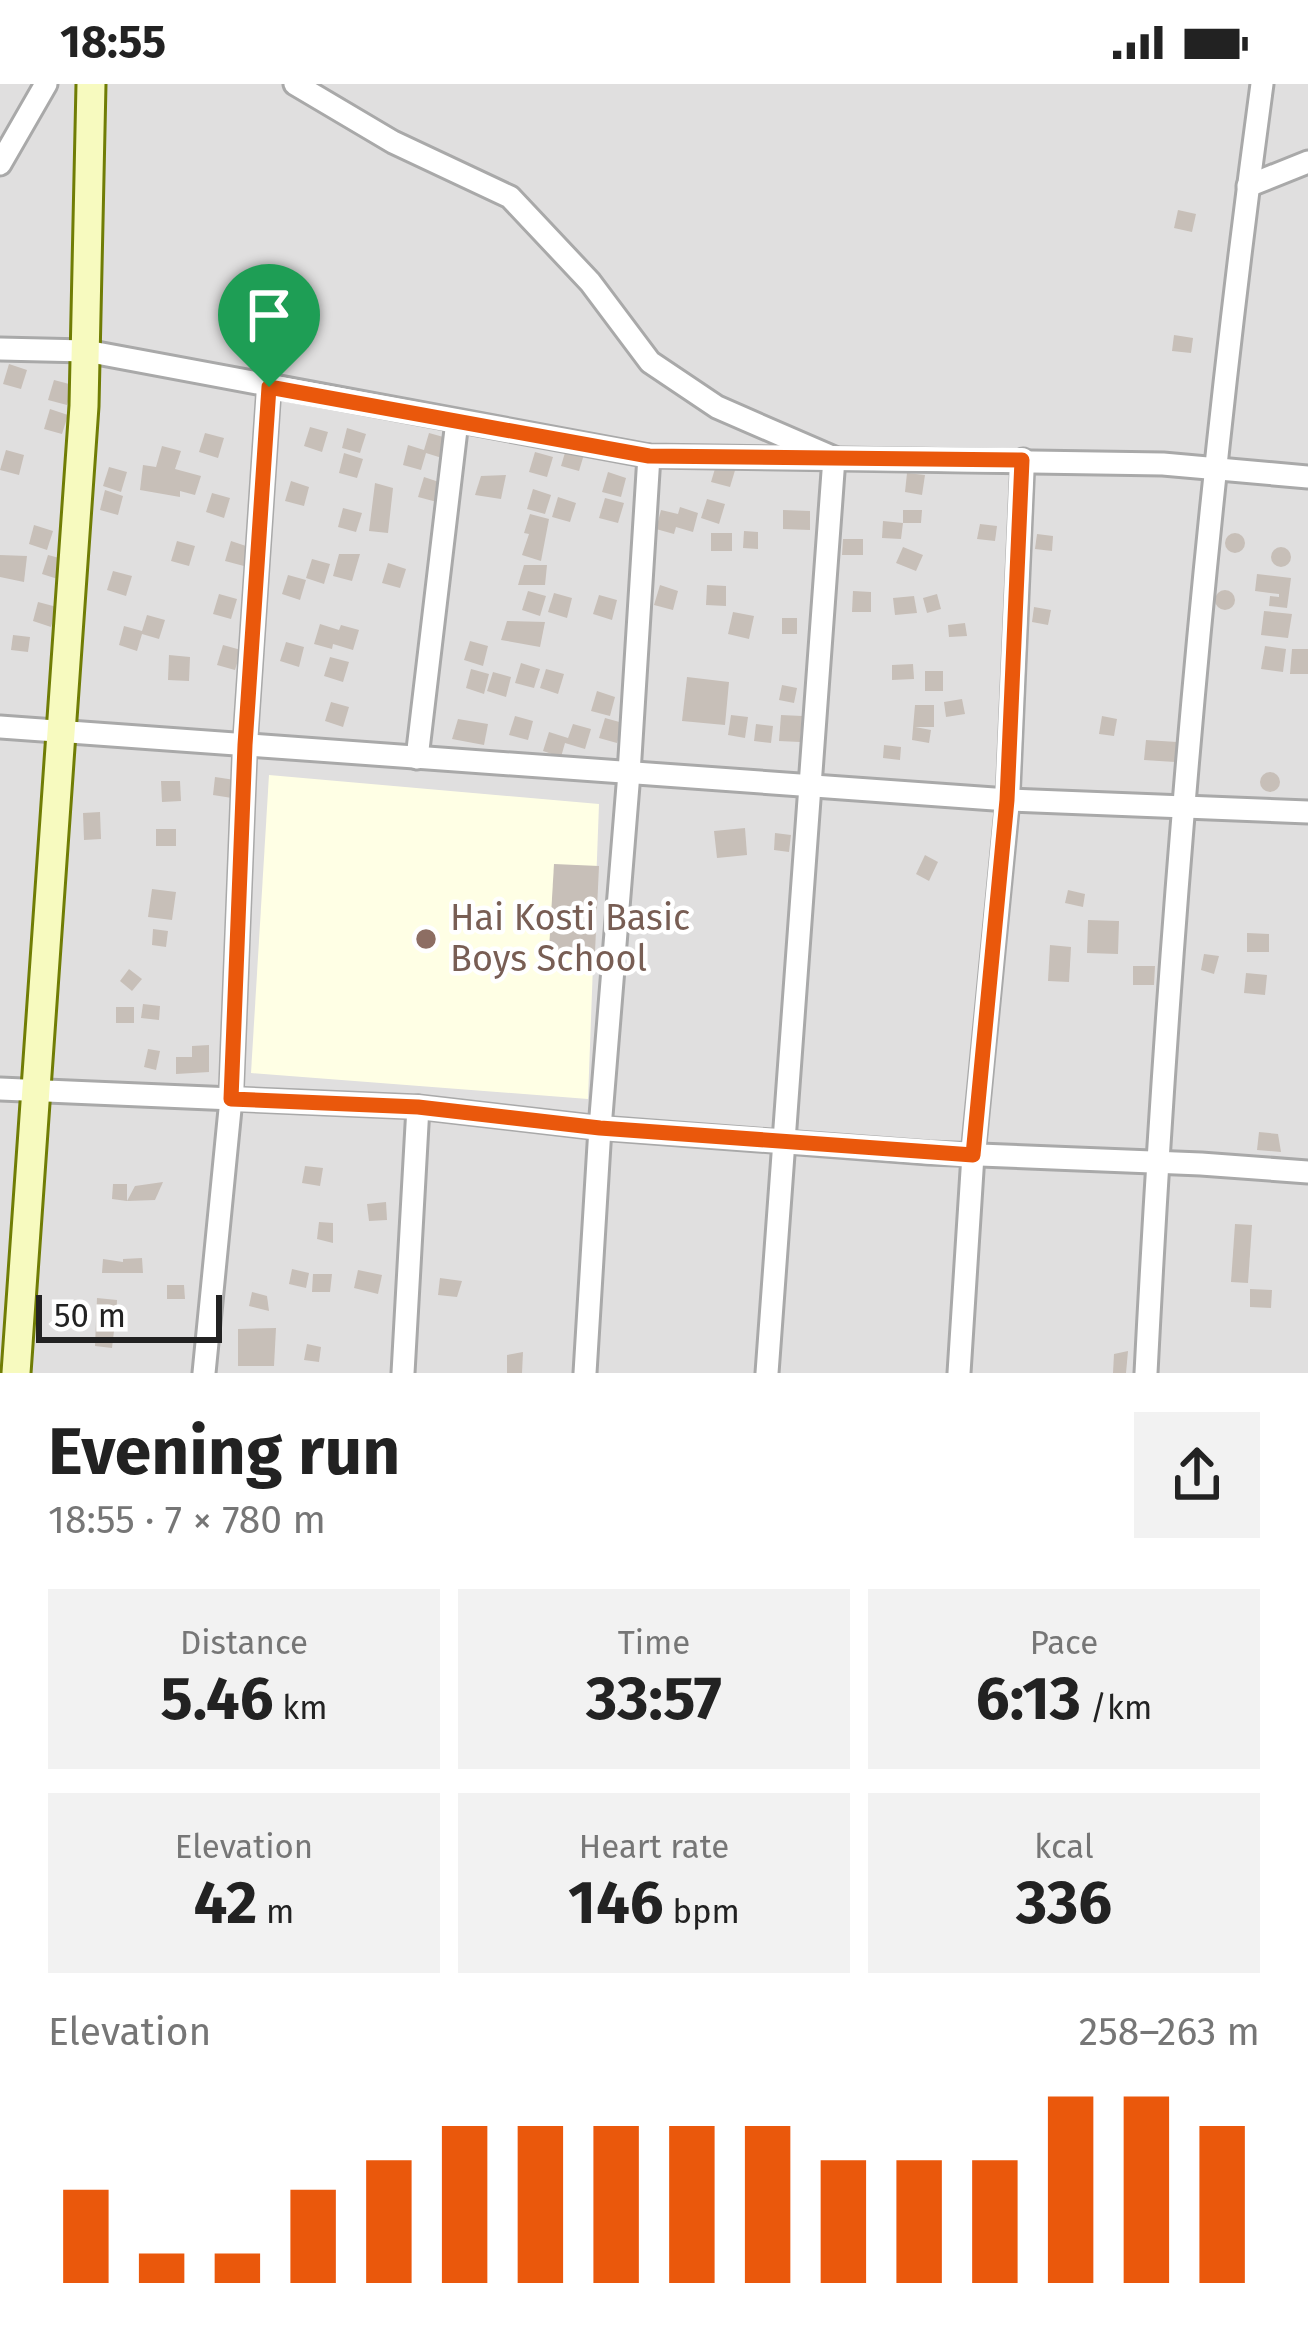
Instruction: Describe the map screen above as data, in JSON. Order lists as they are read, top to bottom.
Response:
{
  "places": ["Hai Kosti Basic Boys School"],
  "scale_bar": "50 m",
  "page": {
    "status": "18:55",
    "scale": "50 m",
    "heading": ["Evening run", "18:55 · 7 × 780 m"],
    "stats": [
      ["Distance", "5.46 km"],
      ["Time", "33:57"],
      ["Pace", "6:13 /km"],
      ["Elevation", "42 m"],
      ["Heart rate", "146 bpm"],
      ["kcal", "336"]
    ],
    "chart": ["Elevation", "258–263 m"]
  }
}
